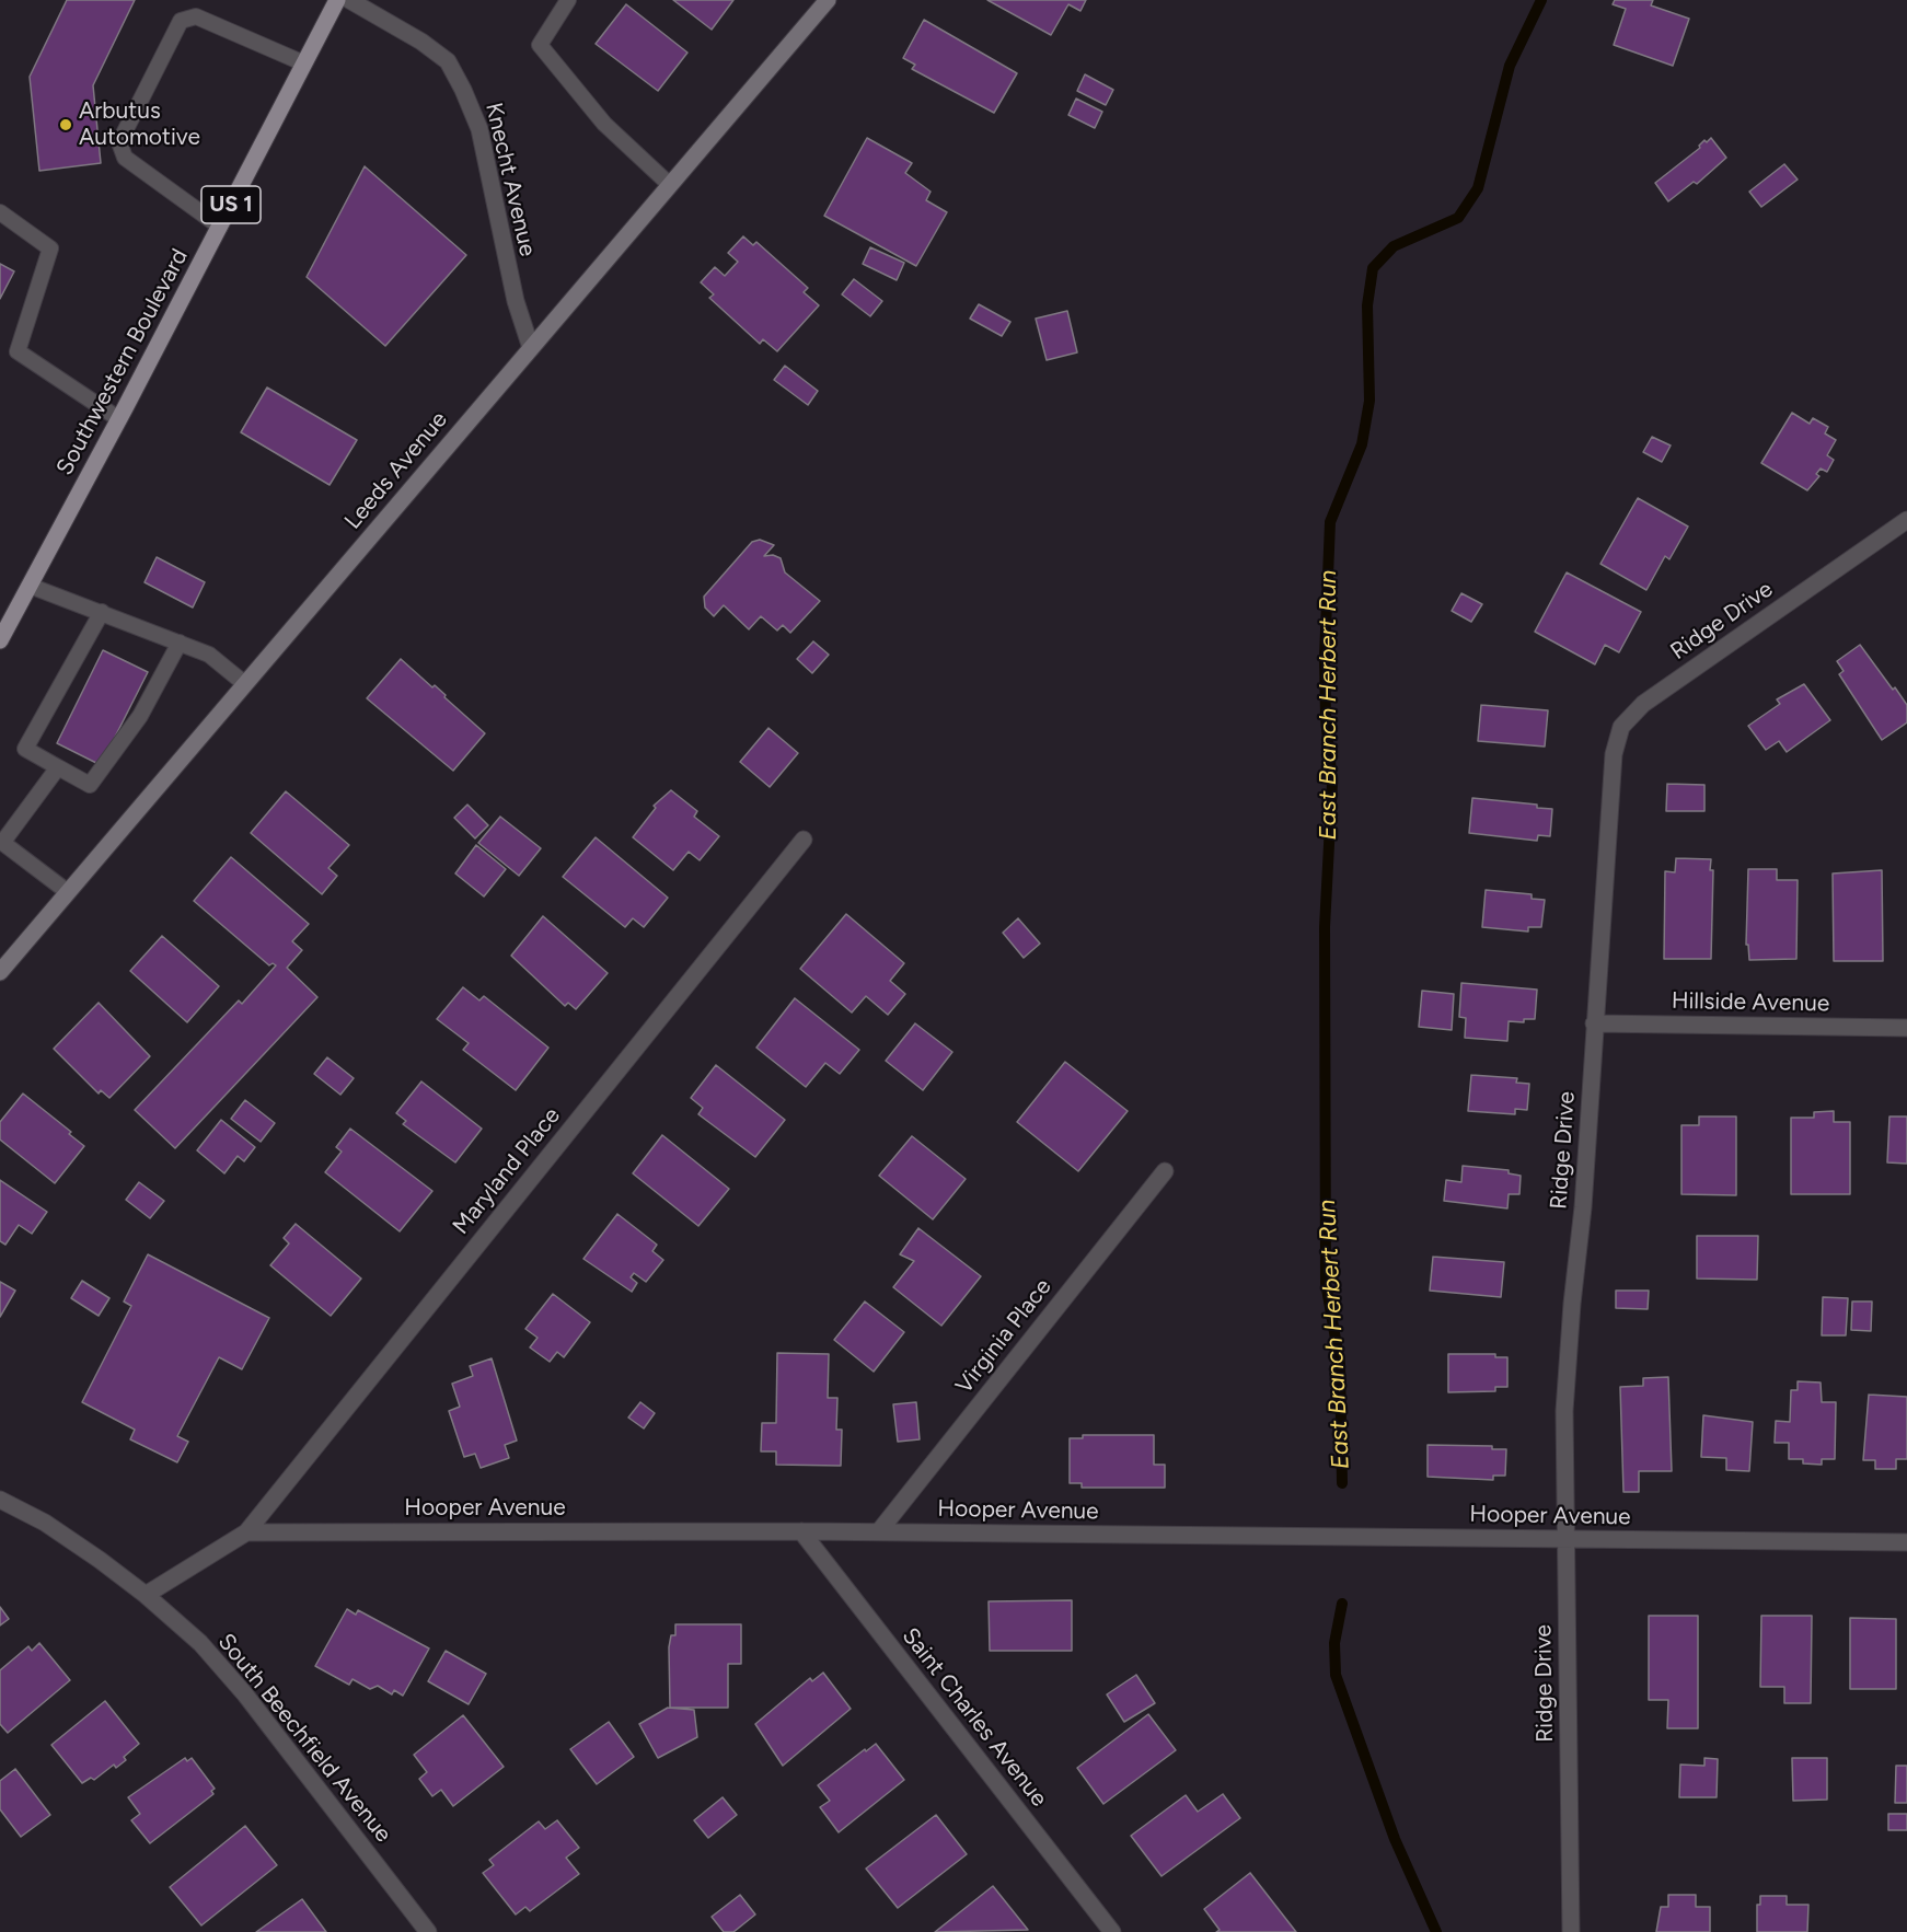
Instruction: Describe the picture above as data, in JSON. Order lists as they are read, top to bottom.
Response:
{
  "streets": {
    "main road": ["US 1", "Southwestern Boulevard"],
    "street": [
      "Knecht Avenue",
      "Leeds Avenue",
      "Ridge Drive",
      "Hillside Avenue",
      "Maryland Place",
      "Virginia Place",
      "Hooper Avenue",
      "Saint Charles Avenue",
      "South Beechfield Avenue"
    ]
  },
  "crossings": [
    ["Knecht Avenue", "Leeds Avenue"],
    ["Ridge Drive", "Hillside Avenue"],
    ["Ridge Drive", "Hooper Avenue"],
    ["Maryland Place", "Hooper Avenue"],
    ["Virginia Place", "Hooper Avenue"],
    ["Hooper Avenue", "Saint Charles Avenue"]
  ],
  "water": ["East Branch Herbert Run"],
  "places": ["Arbutus Automotive"]
}
